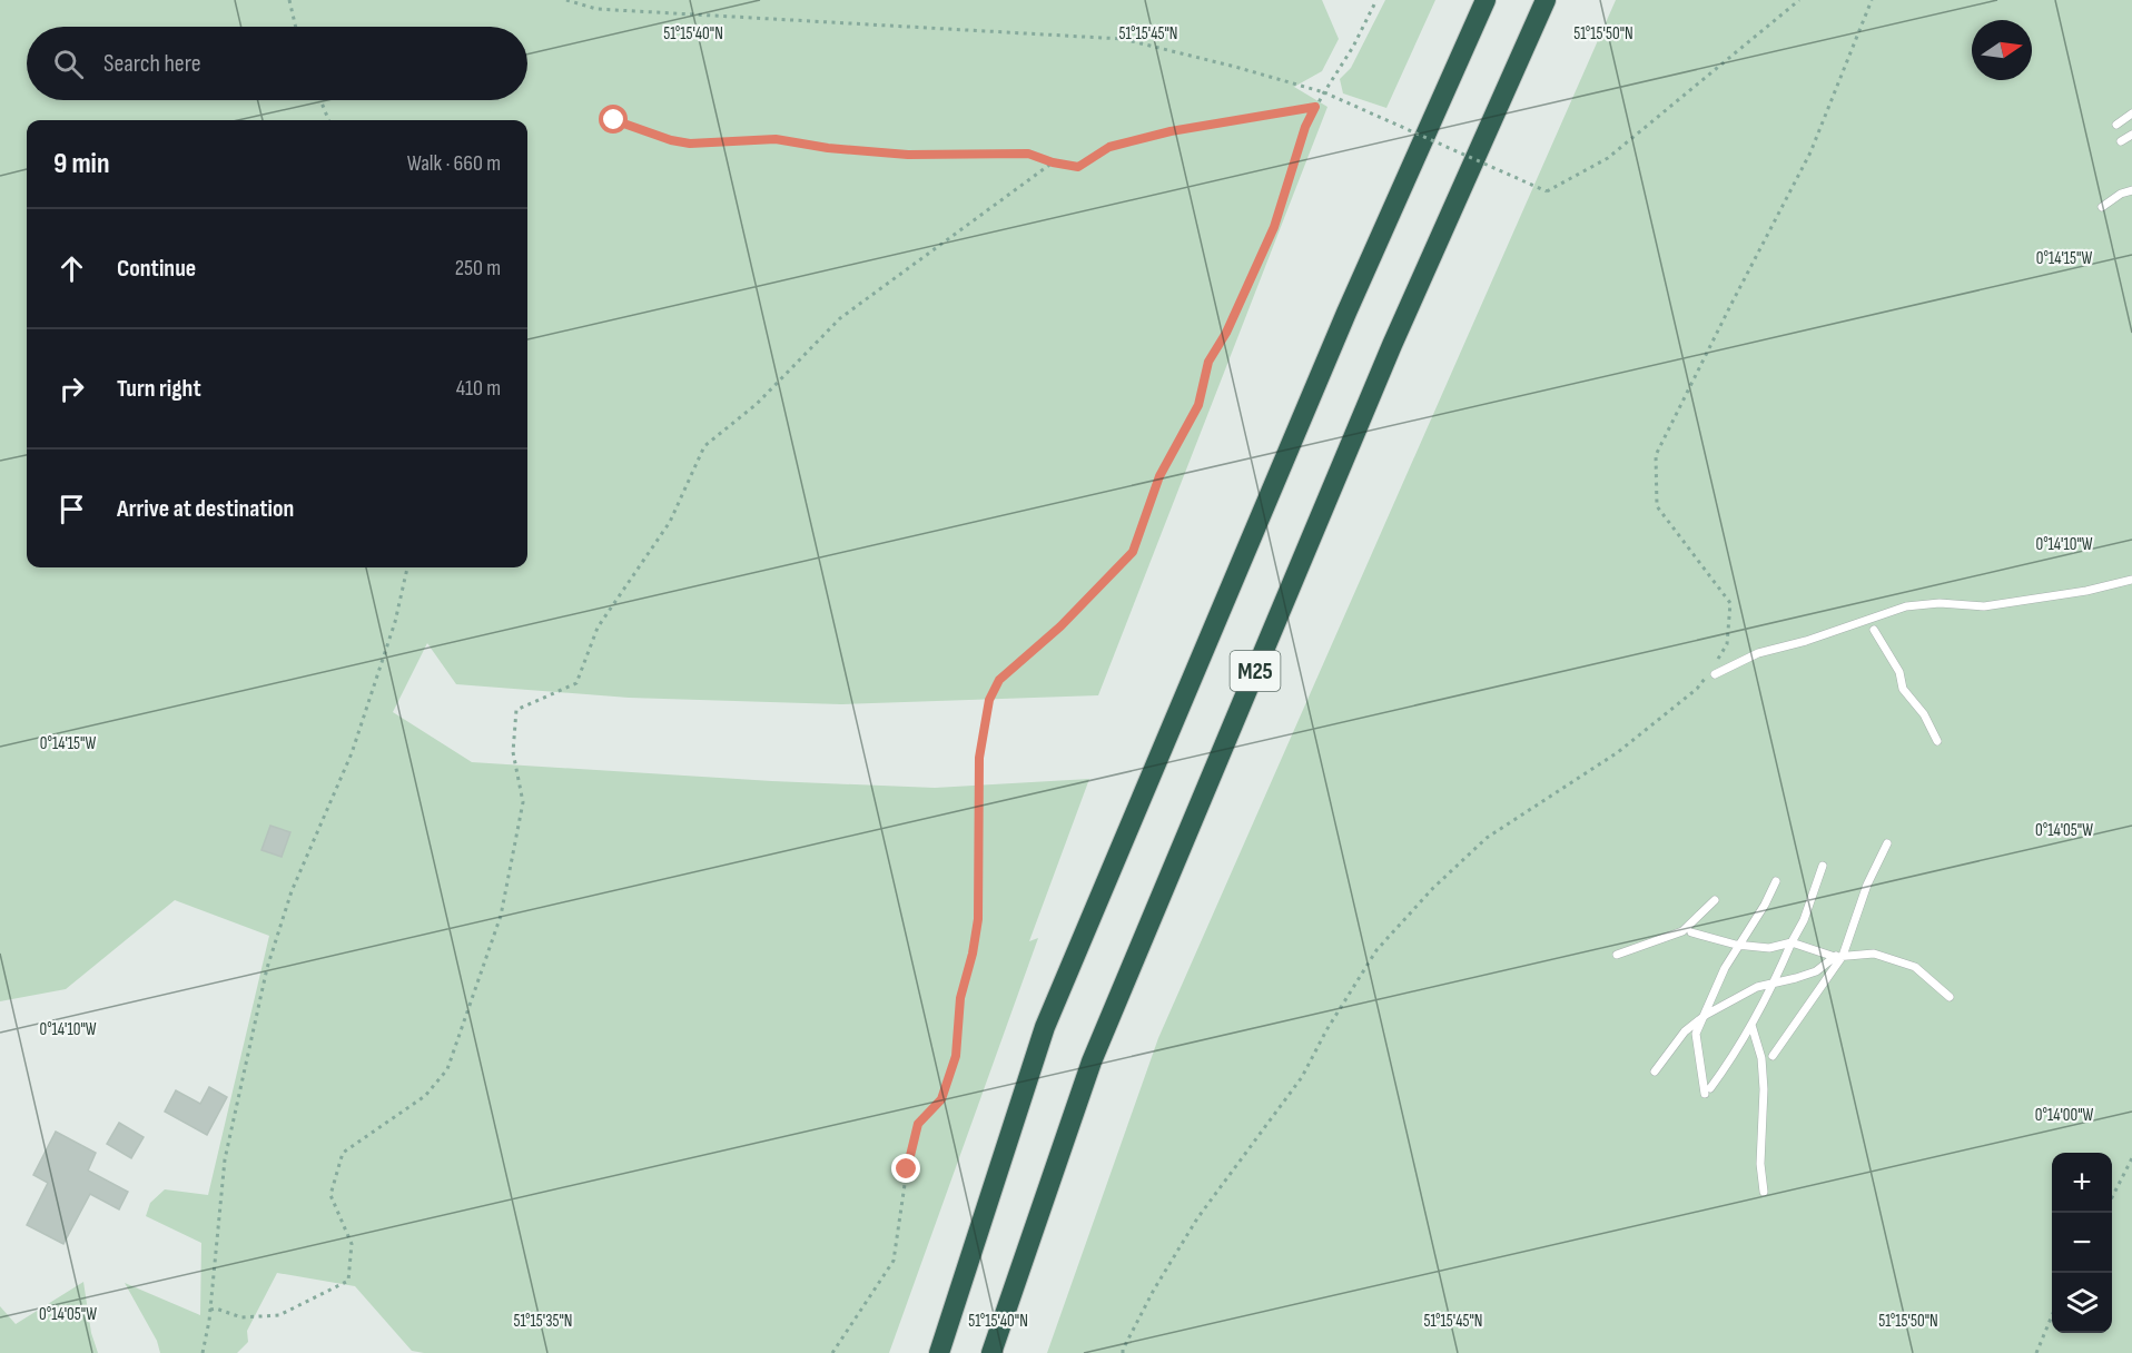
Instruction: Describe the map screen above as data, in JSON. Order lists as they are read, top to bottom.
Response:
{
  "streets": {
    "highway": ["M25"]
  },
  "north": "right",
  "page": {
    "search": "Search here",
    "heading": ["9 min", "Walk · 660 m"],
    "list": [
      ["Continue", "250 m"],
      ["Turn right", "410 m"],
      "Arrive at destination"
    ],
    "map_buttons": ["+", "−"]
  },
  "coordinates": [
    "51°15'40\"N",
    "51°15'45\"N",
    "51°15'50\"N",
    "0°14'15\"W",
    "0°14'10\"W",
    "0°14'05\"W",
    "0°14'00\"W",
    "51°15'35\"N"
  ]
}
